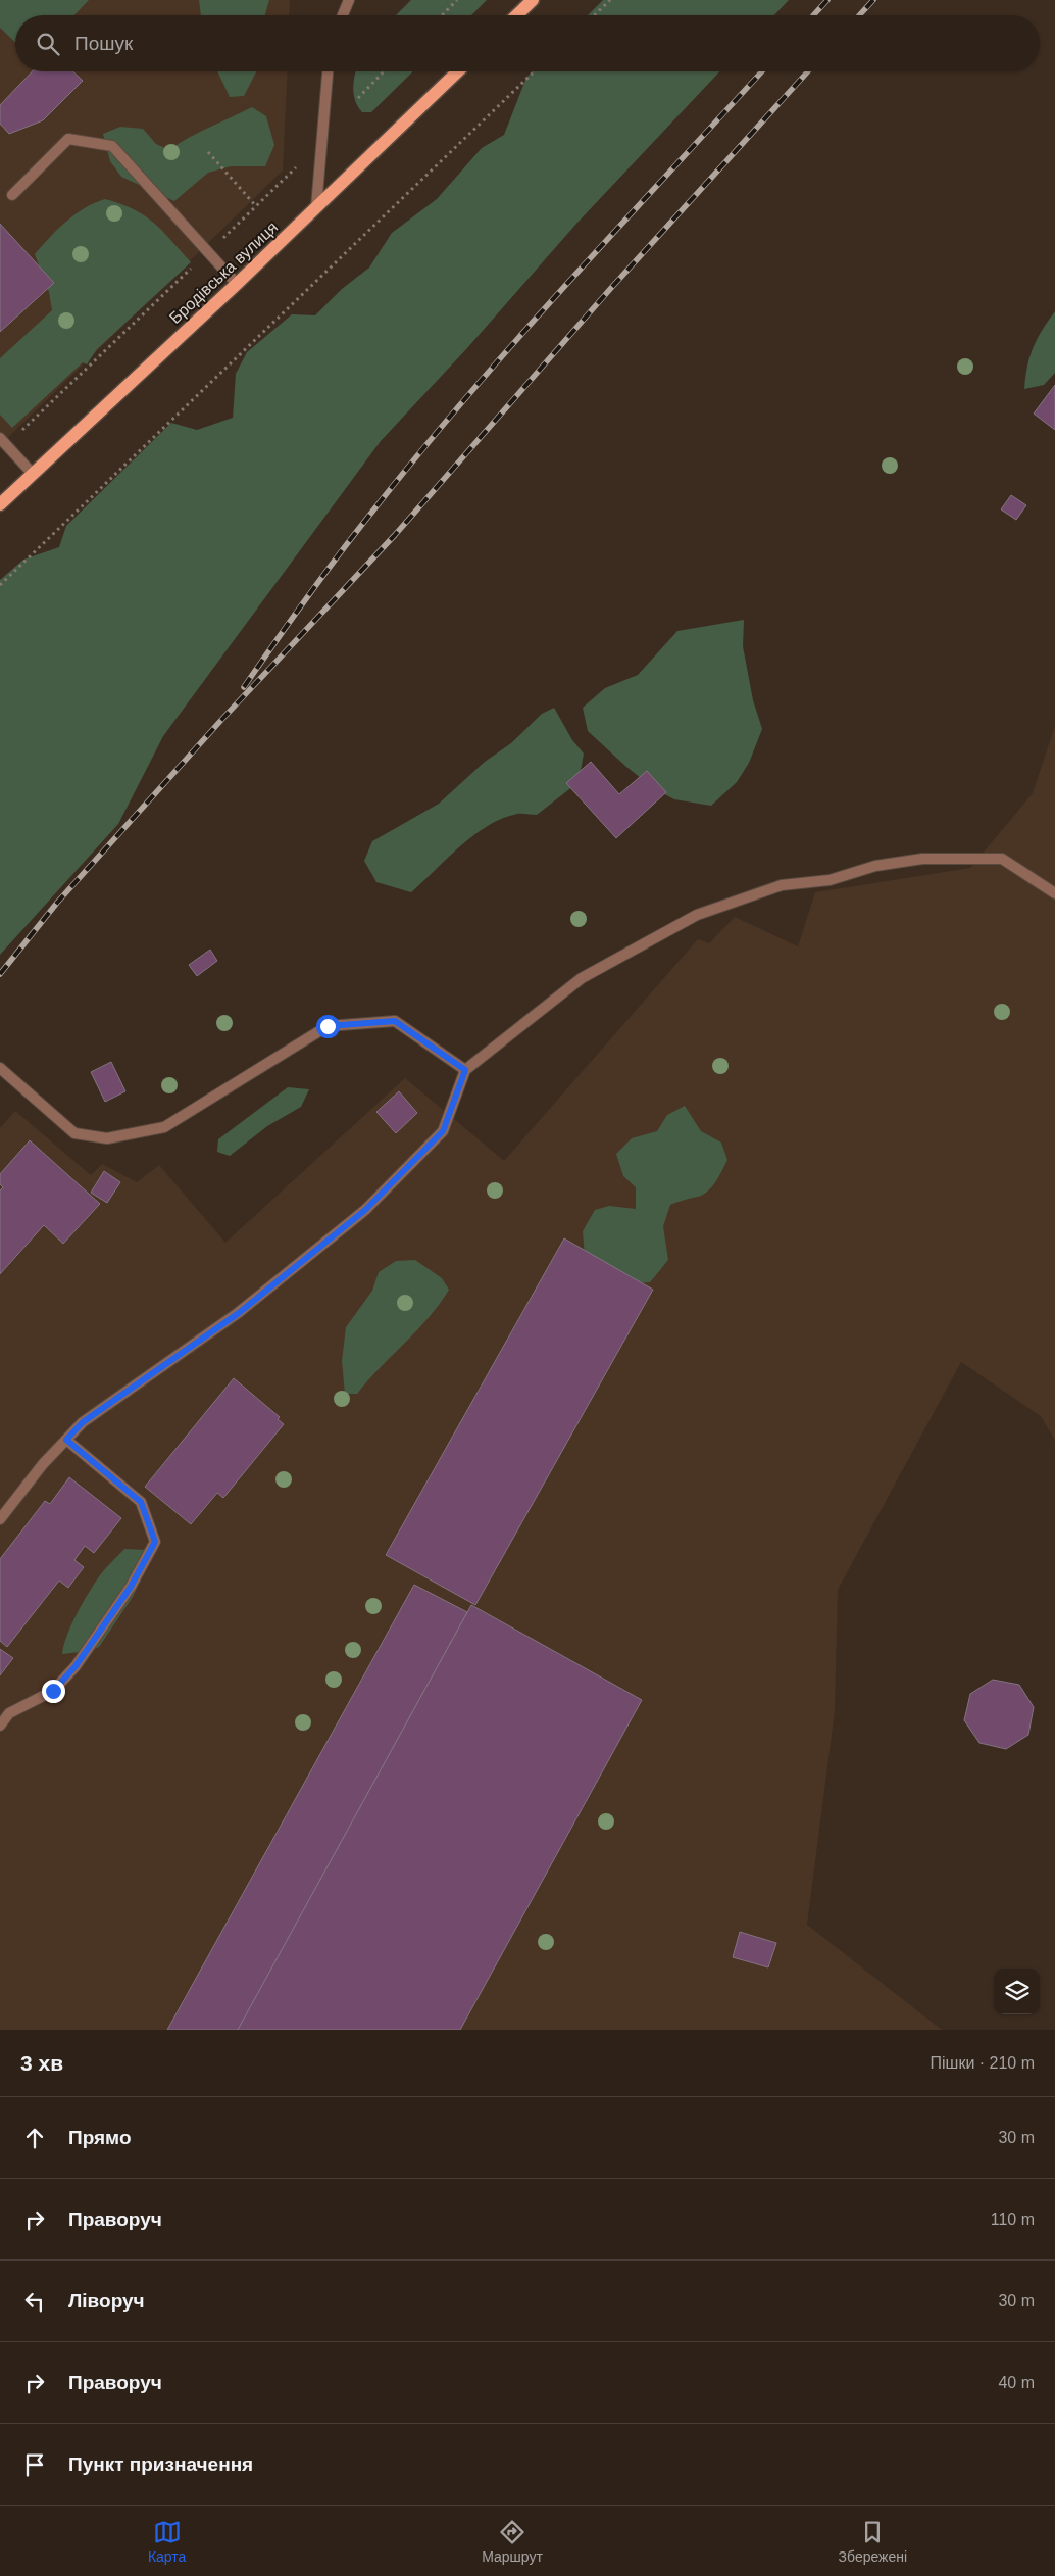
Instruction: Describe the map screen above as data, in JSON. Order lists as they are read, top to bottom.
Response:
{
  "streets": {
    "main road": ["Бродівська вулиця"]
  },
  "page": {
    "search": "Пошук",
    "heading": ["3 хв", "Пішки · 210 m"],
    "list": [
      ["Прямо", "30 m"],
      ["Праворуч", "110 m"],
      ["Ліворуч", "30 m"],
      ["Праворуч", "40 m"],
      "Пункт призначення"
    ],
    "nav": ["Карта", "Маршрут", "Збережені"]
  }
}
